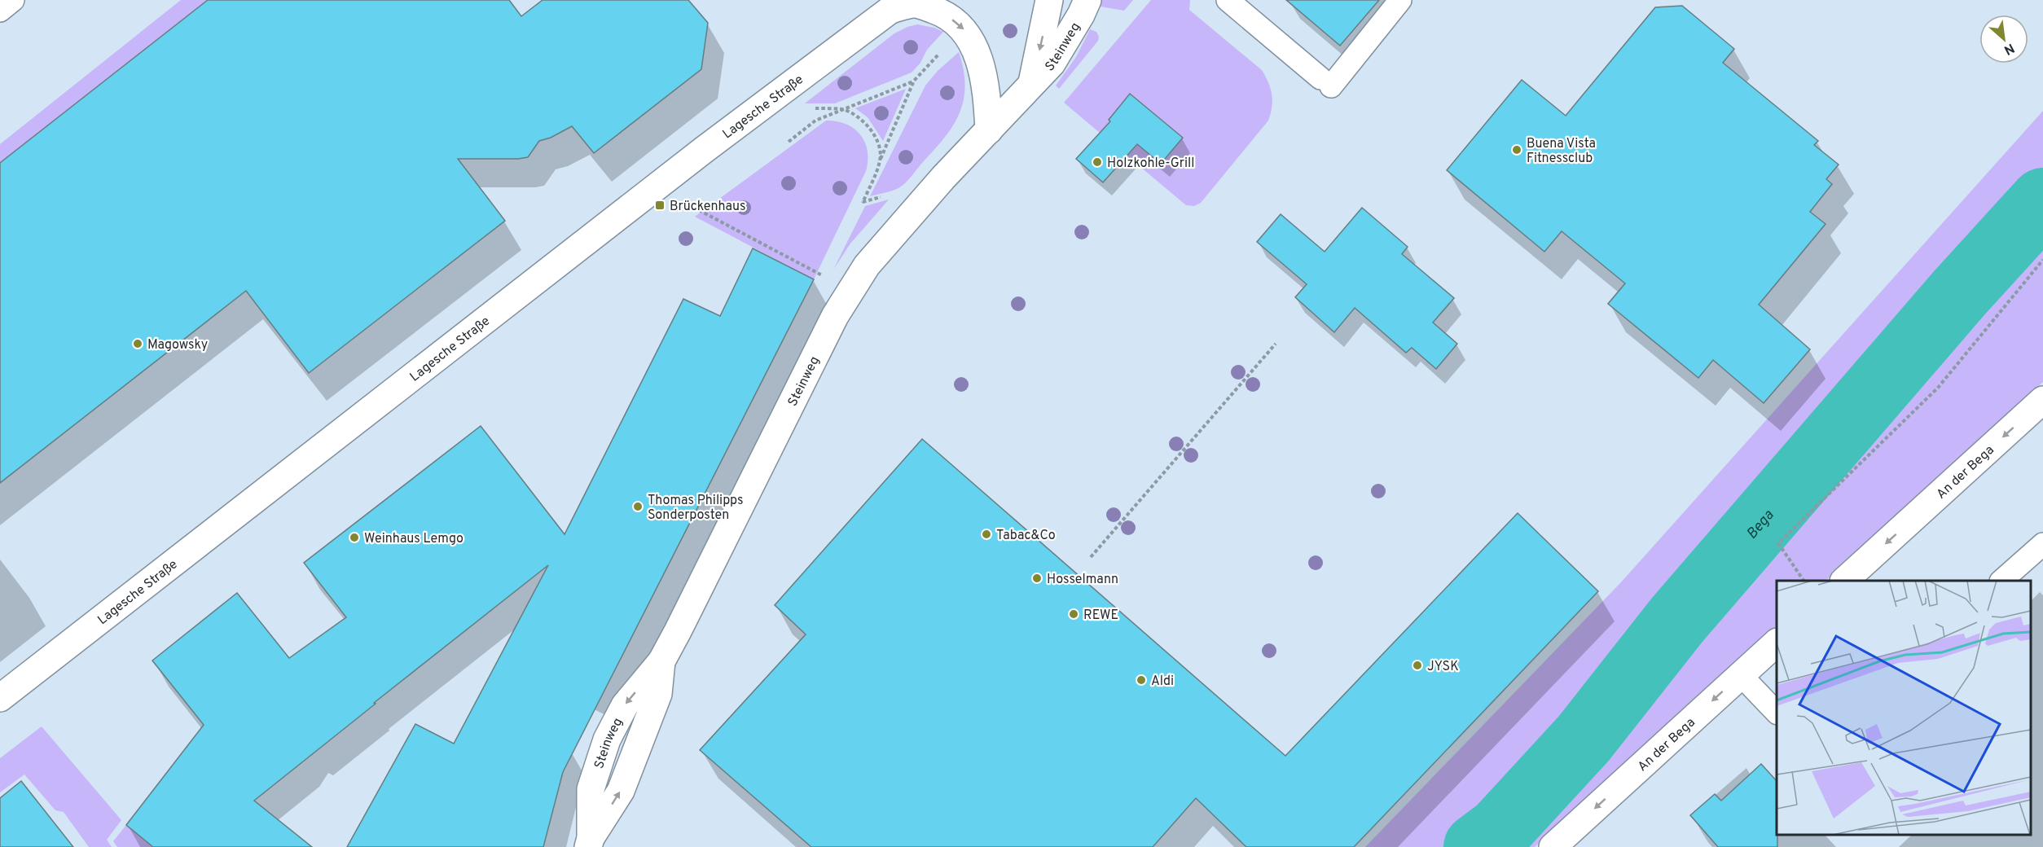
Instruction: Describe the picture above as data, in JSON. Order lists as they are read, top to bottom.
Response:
{
  "streets": {
    "street": ["Steinweg", "Lagesche Straße", "An der Bega"]
  },
  "one_way": ["An der Bega"],
  "water": ["Bega"],
  "places": {
    "other": [
      "Buena Vista Fitnessclub",
      "Holzkohle-Grill",
      "Magowsky",
      "Thomas Philipps Sonderposten",
      "Tabac&Co",
      "Weinhaus Lemgo",
      "Hosselmann",
      "REWE",
      "JYSK",
      "Aldi"
    ],
    "transit": ["Brückenhaus"]
  },
  "north": "bottom right"
}
